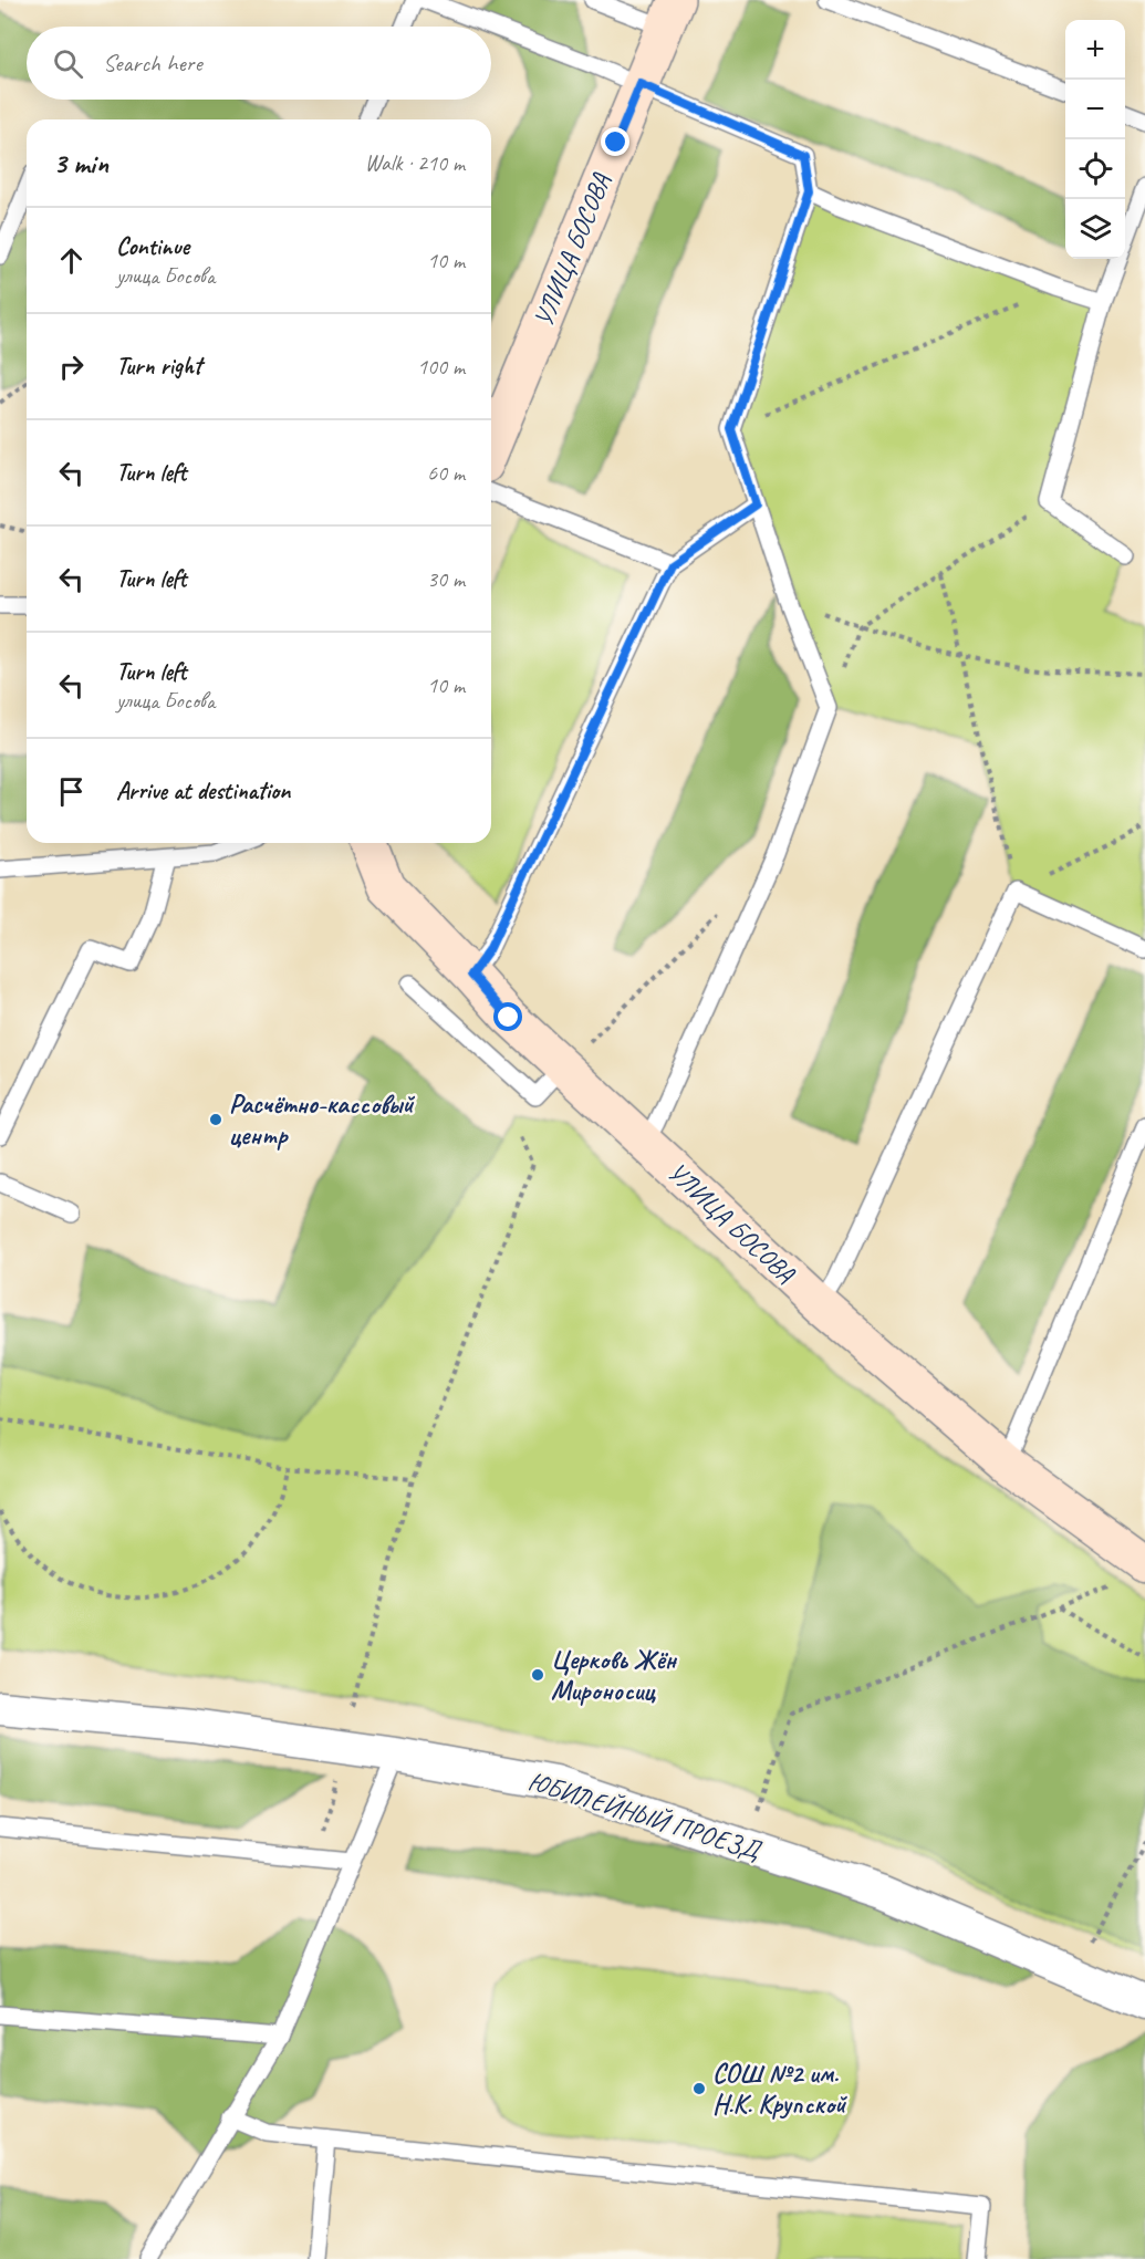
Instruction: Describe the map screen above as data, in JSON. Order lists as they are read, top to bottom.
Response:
{
  "streets": {
    "street": ["УЛИЦА БОСОВА", "ЮБИЛЕЙНЫЙ ПРОЕЗД"]
  },
  "places": ["Расчётно-кассовый центр", "Церковь Жён Мироносиц", "СОШ №2 им. Н.К. Крупской"],
  "page": {
    "map_buttons": ["+", "−"],
    "search": "Search here",
    "heading": ["3 min", "Walk · 210 m"],
    "list": [
      ["Continue", "улица Босова", "10 m"],
      ["Turn right", "100 m"],
      ["Turn left", "60 m"],
      ["Turn left", "30 m"],
      ["Turn left", "улица Босова", "10 m"],
      "Arrive at destination"
    ]
  }
}
